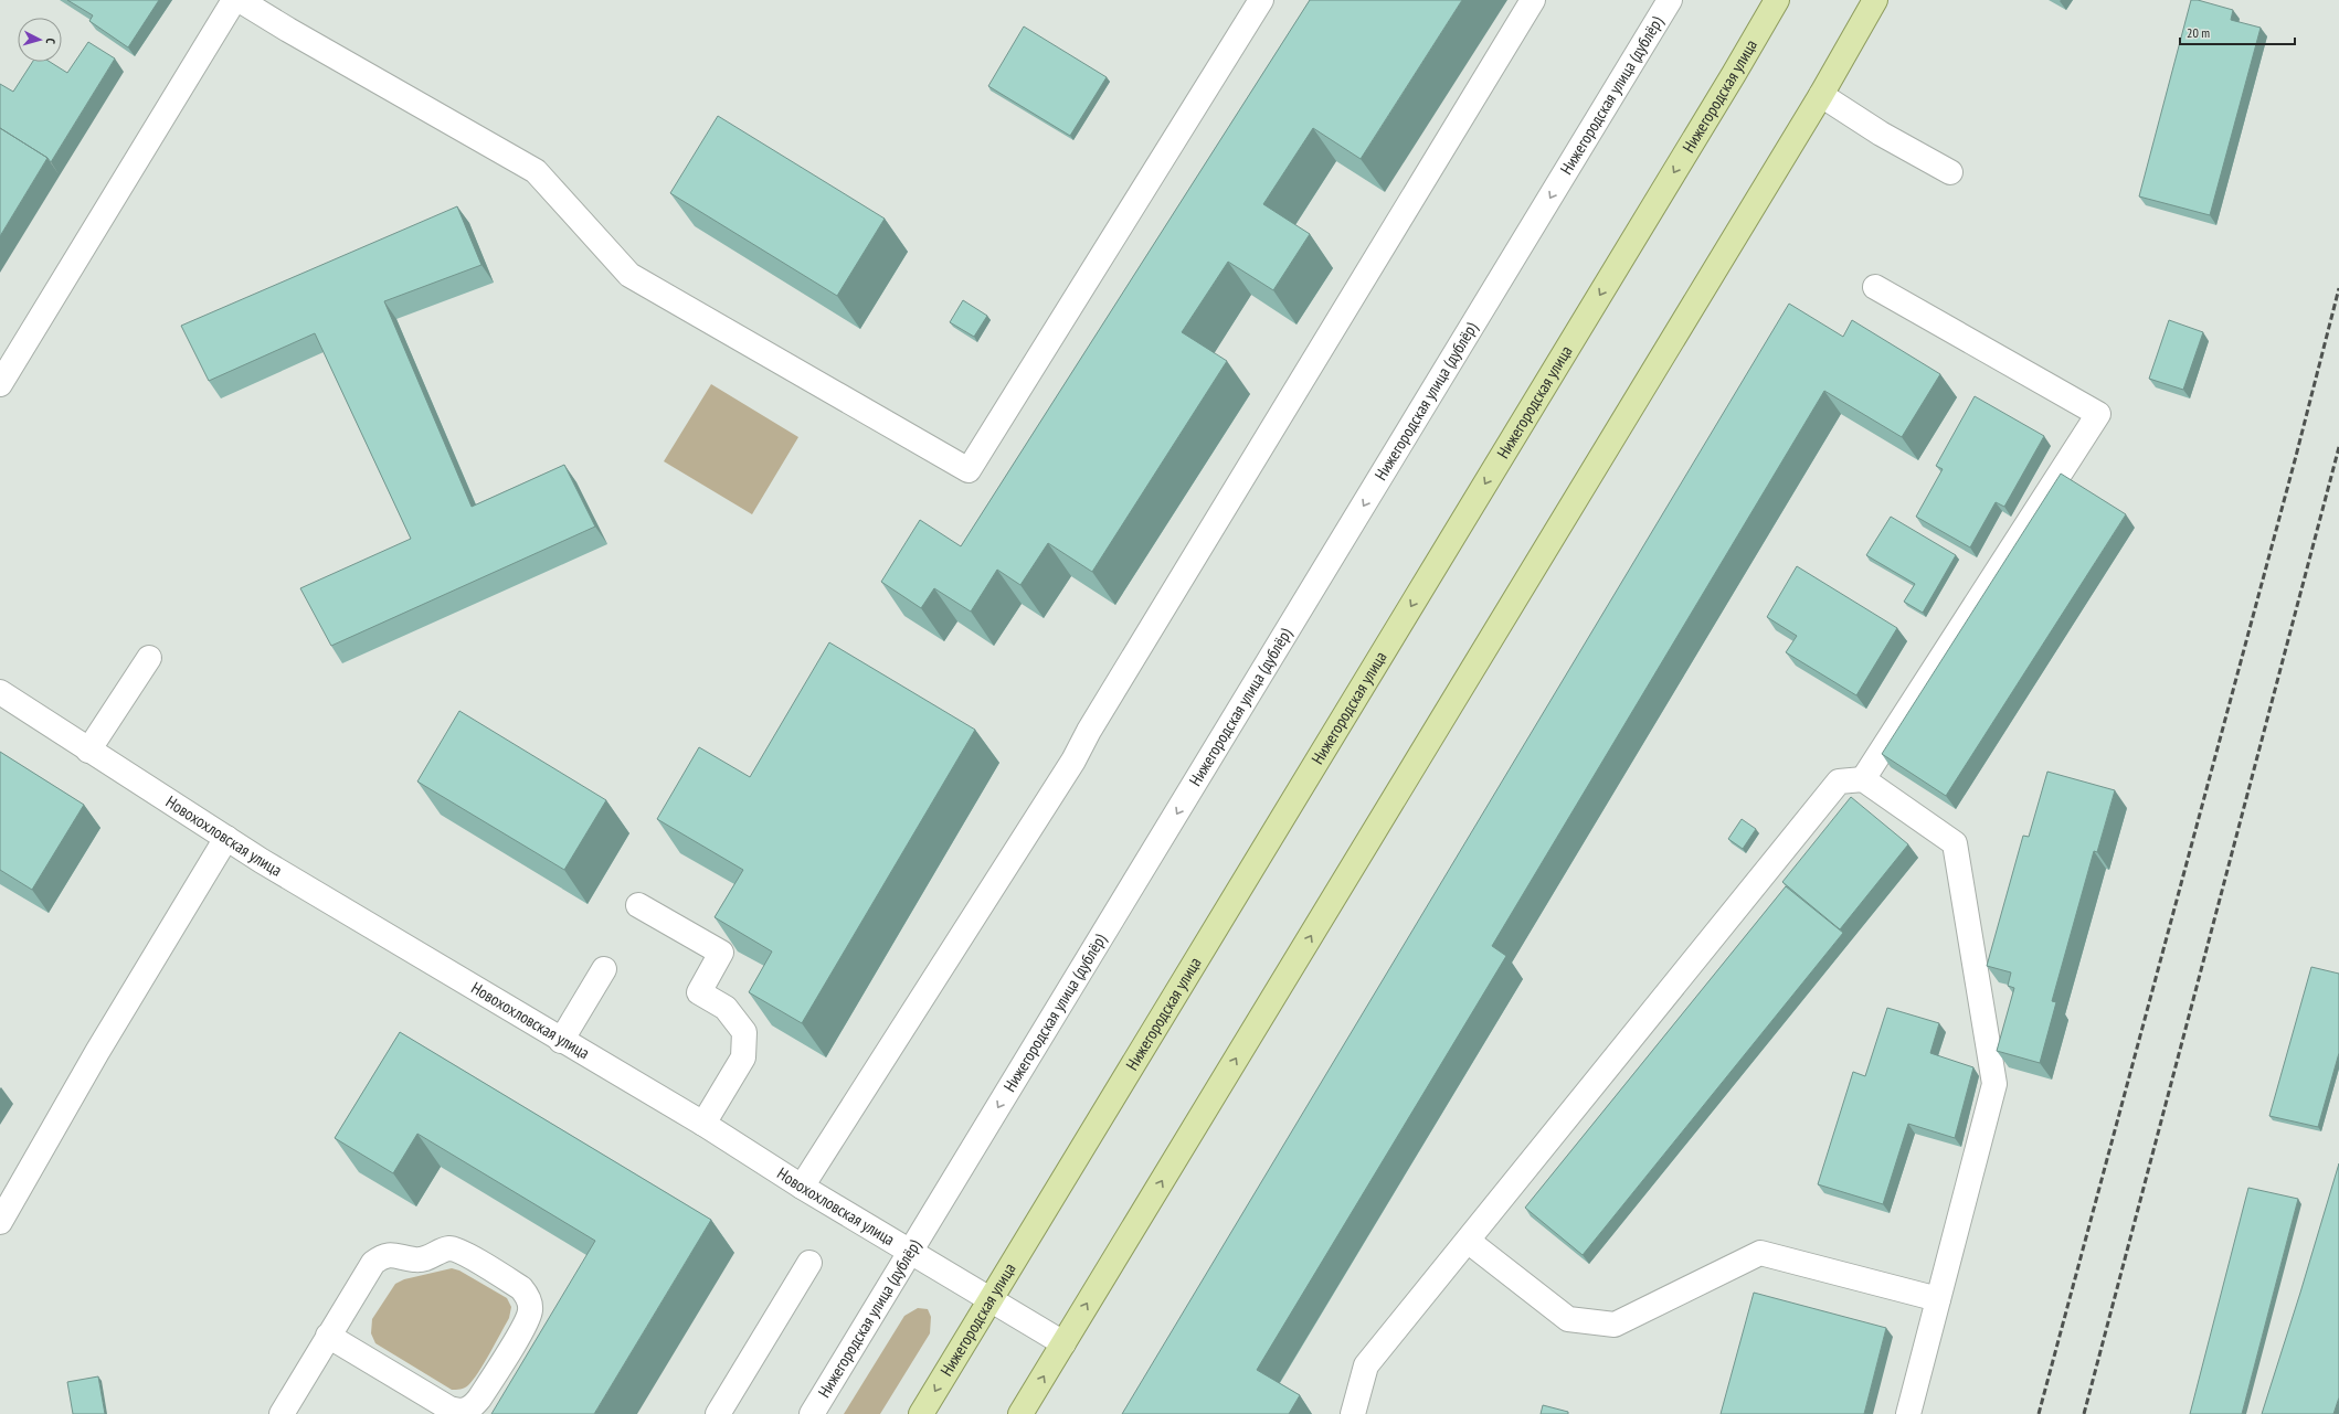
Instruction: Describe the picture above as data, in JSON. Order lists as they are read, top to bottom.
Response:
{
  "streets": {
    "main road": ["Нижегородская улица"],
    "street": ["Нижегородская улица (дублёр)", "Новохохловская улица"]
  },
  "crossings": [
    ["Нижегородская улица (дублёр)", "Новохохловская улица"],
    ["Нижегородская улица", "Новохохловская улица"]
  ],
  "scale_bar": "20 m",
  "north": "right"
}
